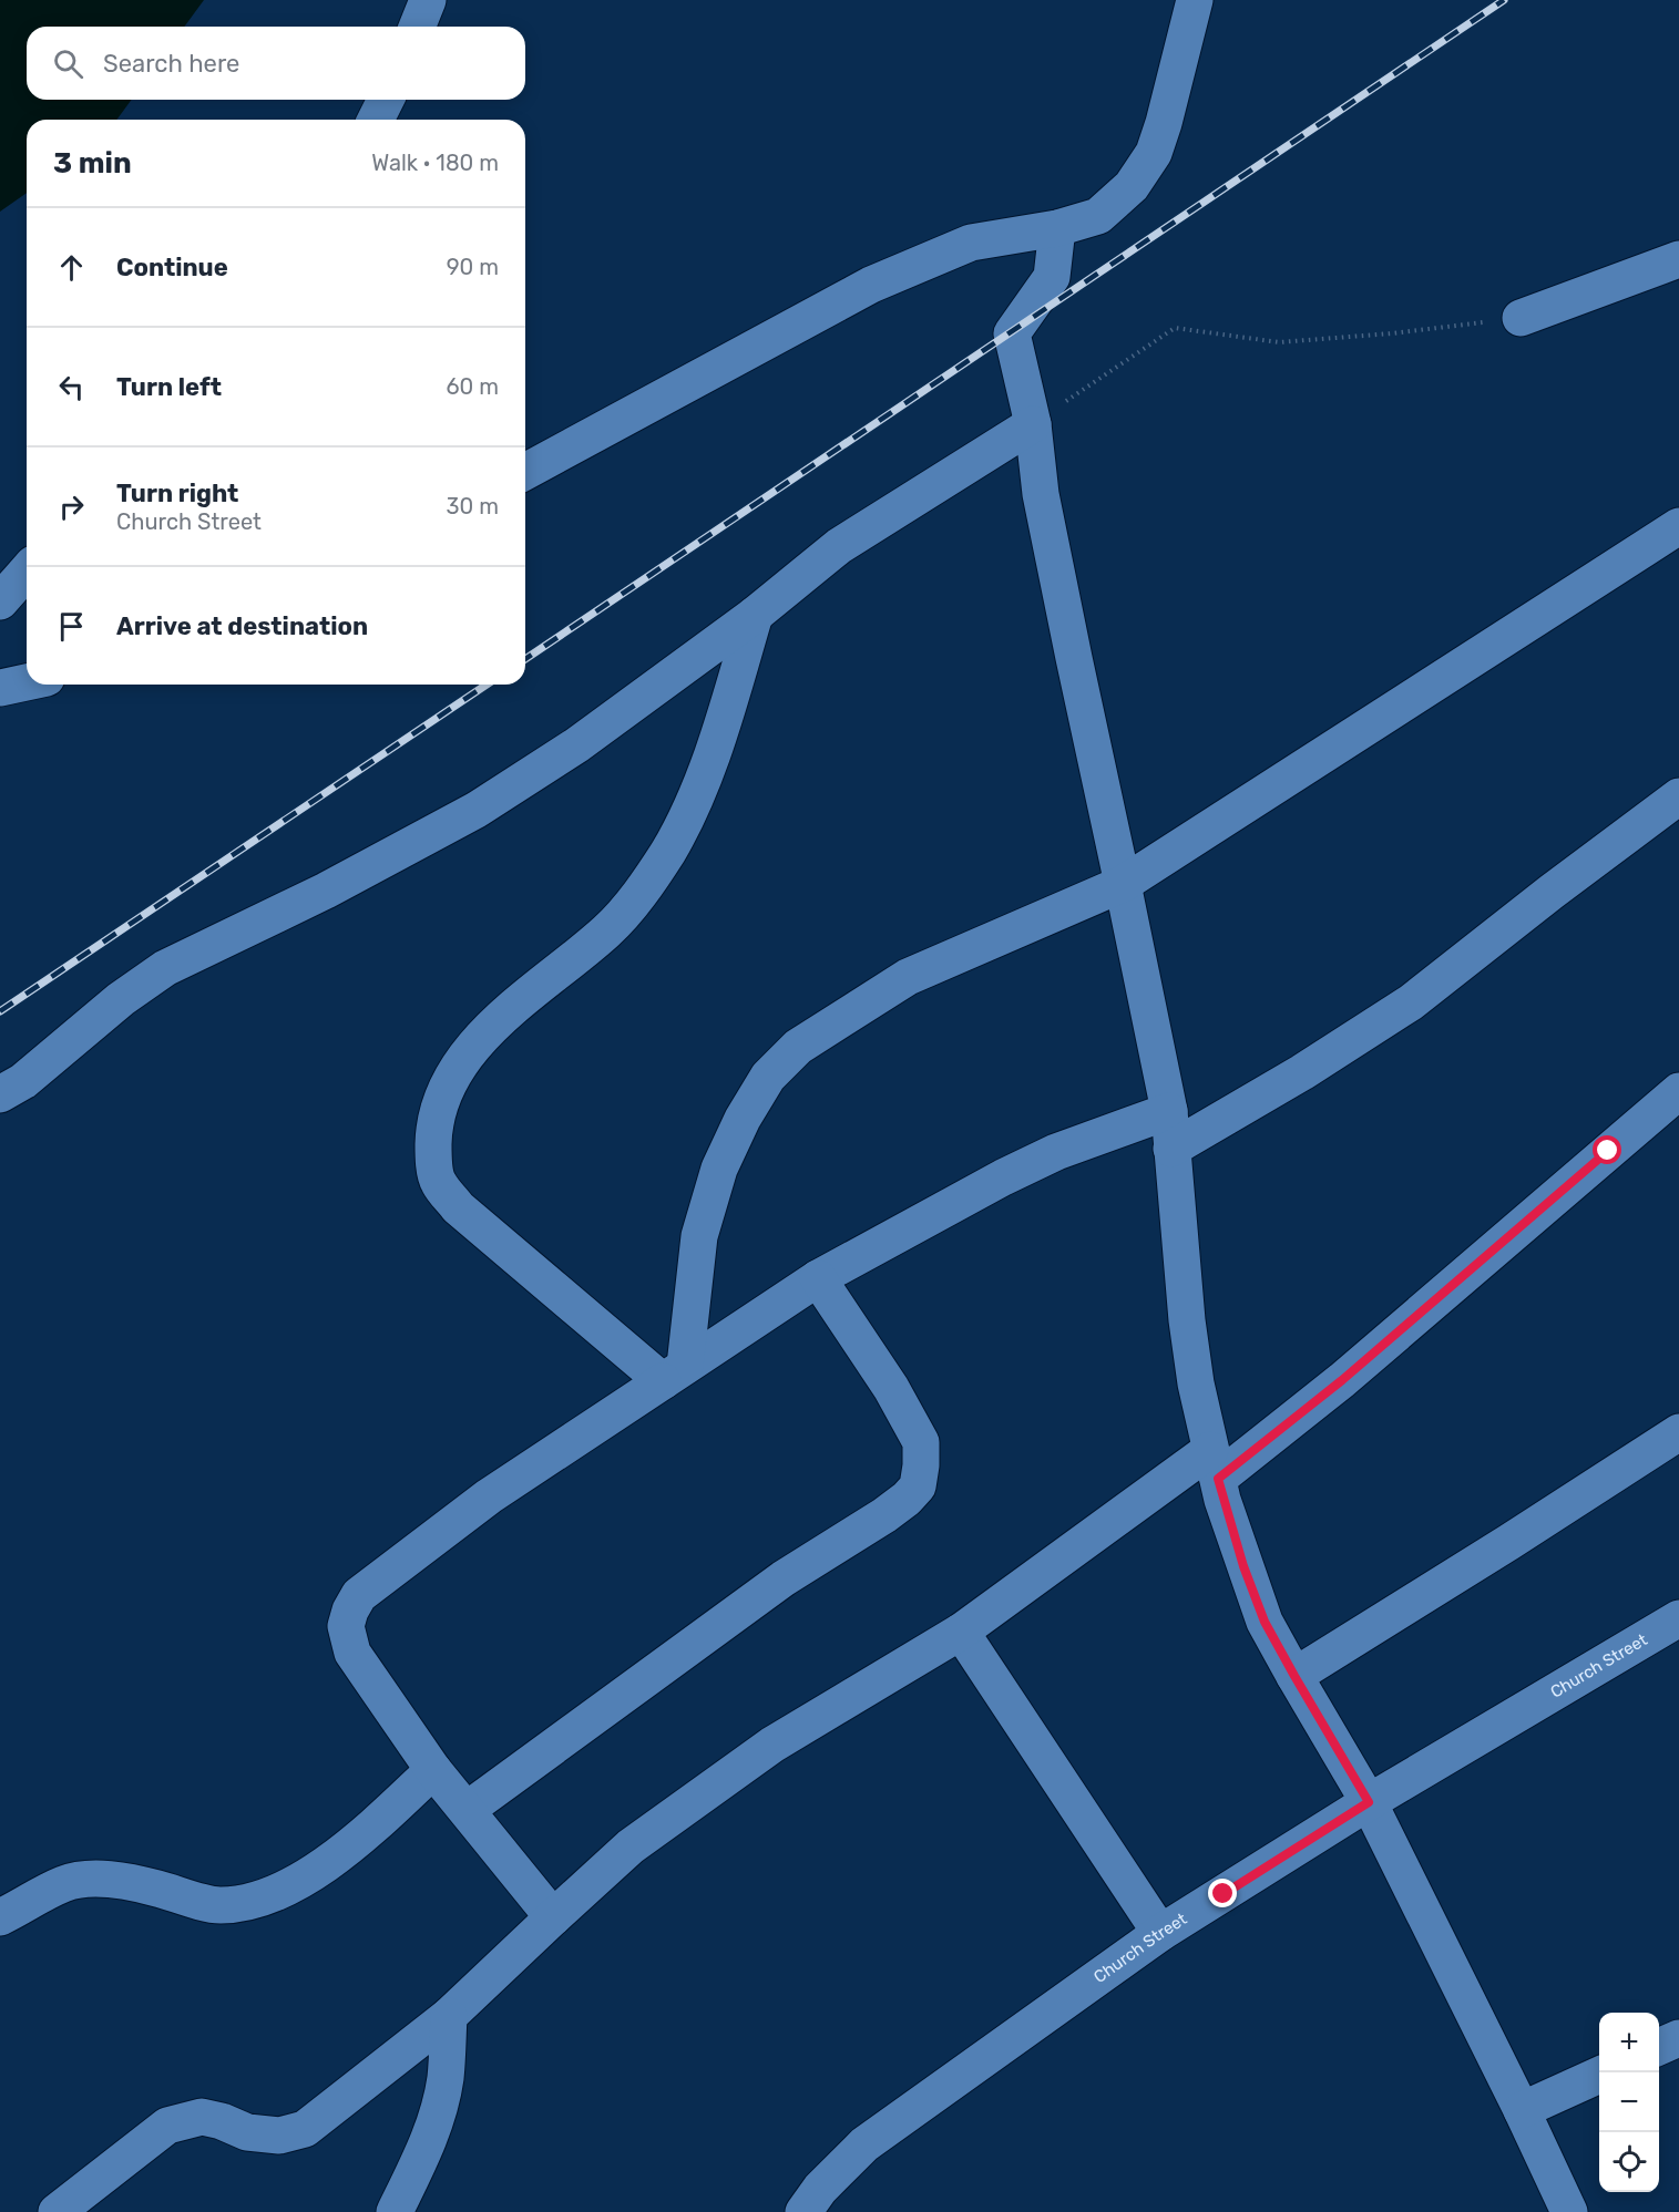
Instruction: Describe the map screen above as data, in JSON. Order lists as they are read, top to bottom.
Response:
{
  "streets": {
    "street": ["Church Street"]
  },
  "page": {
    "search": "Search here",
    "heading": ["3 min", "Walk · 180 m"],
    "list": [
      ["Continue", "90 m"],
      ["Turn left", "60 m"],
      ["Turn right", "Church Street", "30 m"],
      "Arrive at destination"
    ],
    "map_buttons": ["+", "−"]
  }
}
